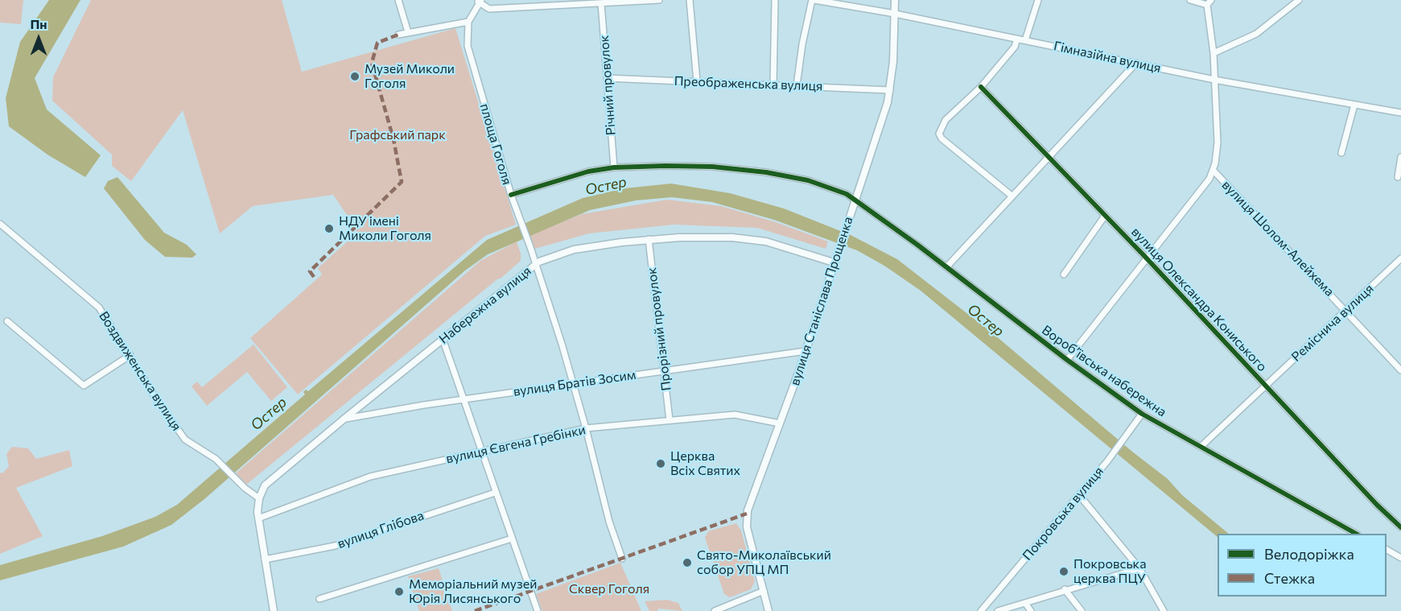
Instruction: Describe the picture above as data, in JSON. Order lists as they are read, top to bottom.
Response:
{
  "streets": {
    "main road": ["вулиця Станіслава Прощенка", "Набережна вулиця"],
    "street": [
      "Гімназійна вулиця",
      "Преображенська вулиця",
      "Річний провулок",
      "площа Гоголя",
      "вулиця Шолом-Алейхема",
      "вулиця Олександра Кониського",
      "Реміснича вулиця",
      "Прорізний провулок",
      "Воздвиженська вулиця",
      "Воробʼївська набережна",
      "вулиця Братів Зосим",
      "вулиця Євгена Гребінки",
      "Покровська вулиця",
      "вулиця Глібова"
    ]
  },
  "crossings": [
    ["Гімназійна вулиця", "вулиця Станіслава Прощенка"],
    ["Преображенська вулиця", "Річний провулок"],
    ["Преображенська вулиця", "вулиця Станіслава Прощенка"],
    ["площа Гоголя", "Набережна вулиця"],
    ["площа Гоголя", "вулиця Братів Зосим"],
    ["площа Гоголя", "вулиця Євгена Гребінки"],
    ["вулиця Шолом-Алейхема", "Реміснича вулиця"],
    ["вулиця Олександра Кониського", "Реміснича вулиця"],
    ["вулиця Станіслава Прощенка", "Набережна вулиця"],
    ["вулиця Станіслава Прощенка", "Воробʼївська набережна"],
    ["вулиця Станіслава Прощенка", "вулиця Братів Зосим"],
    ["вулиця Станіслава Прощенка", "вулиця Євгена Гребінки"],
    ["Набережна вулиця", "Прорізний провулок"],
    ["Набережна вулиця", "Воздвиженська вулиця"],
    ["Набережна вулиця", "вулиця Братів Зосим"],
    ["Набережна вулиця", "вулиця Євгена Гребінки"],
    ["Набережна вулиця", "вулиця Глібова"],
    ["Реміснича вулиця", "Воробʼївська набережна"],
    ["Прорізний провулок", "вулиця Братів Зосим"],
    ["Прорізний провулок", "вулиця Євгена Гребінки"],
    ["Воробʼївська набережна", "Покровська вулиця"]
  ],
  "water": ["Остер"],
  "parks": ["Графський парк", "Сквер Гоголя"],
  "places": [
    "Музей Миколи Гоголя",
    "НДУ імені Миколи Гоголя",
    "Церква Всіх Святих",
    "Свято-Миколаївський собор УПЦ МП",
    "Покровська церква ПЦУ",
    "Меморіальний музей Юрія Лисянського"
  ],
  "legend": ["Велодоріжка", "Стежка"],
  "north": "top"
}
